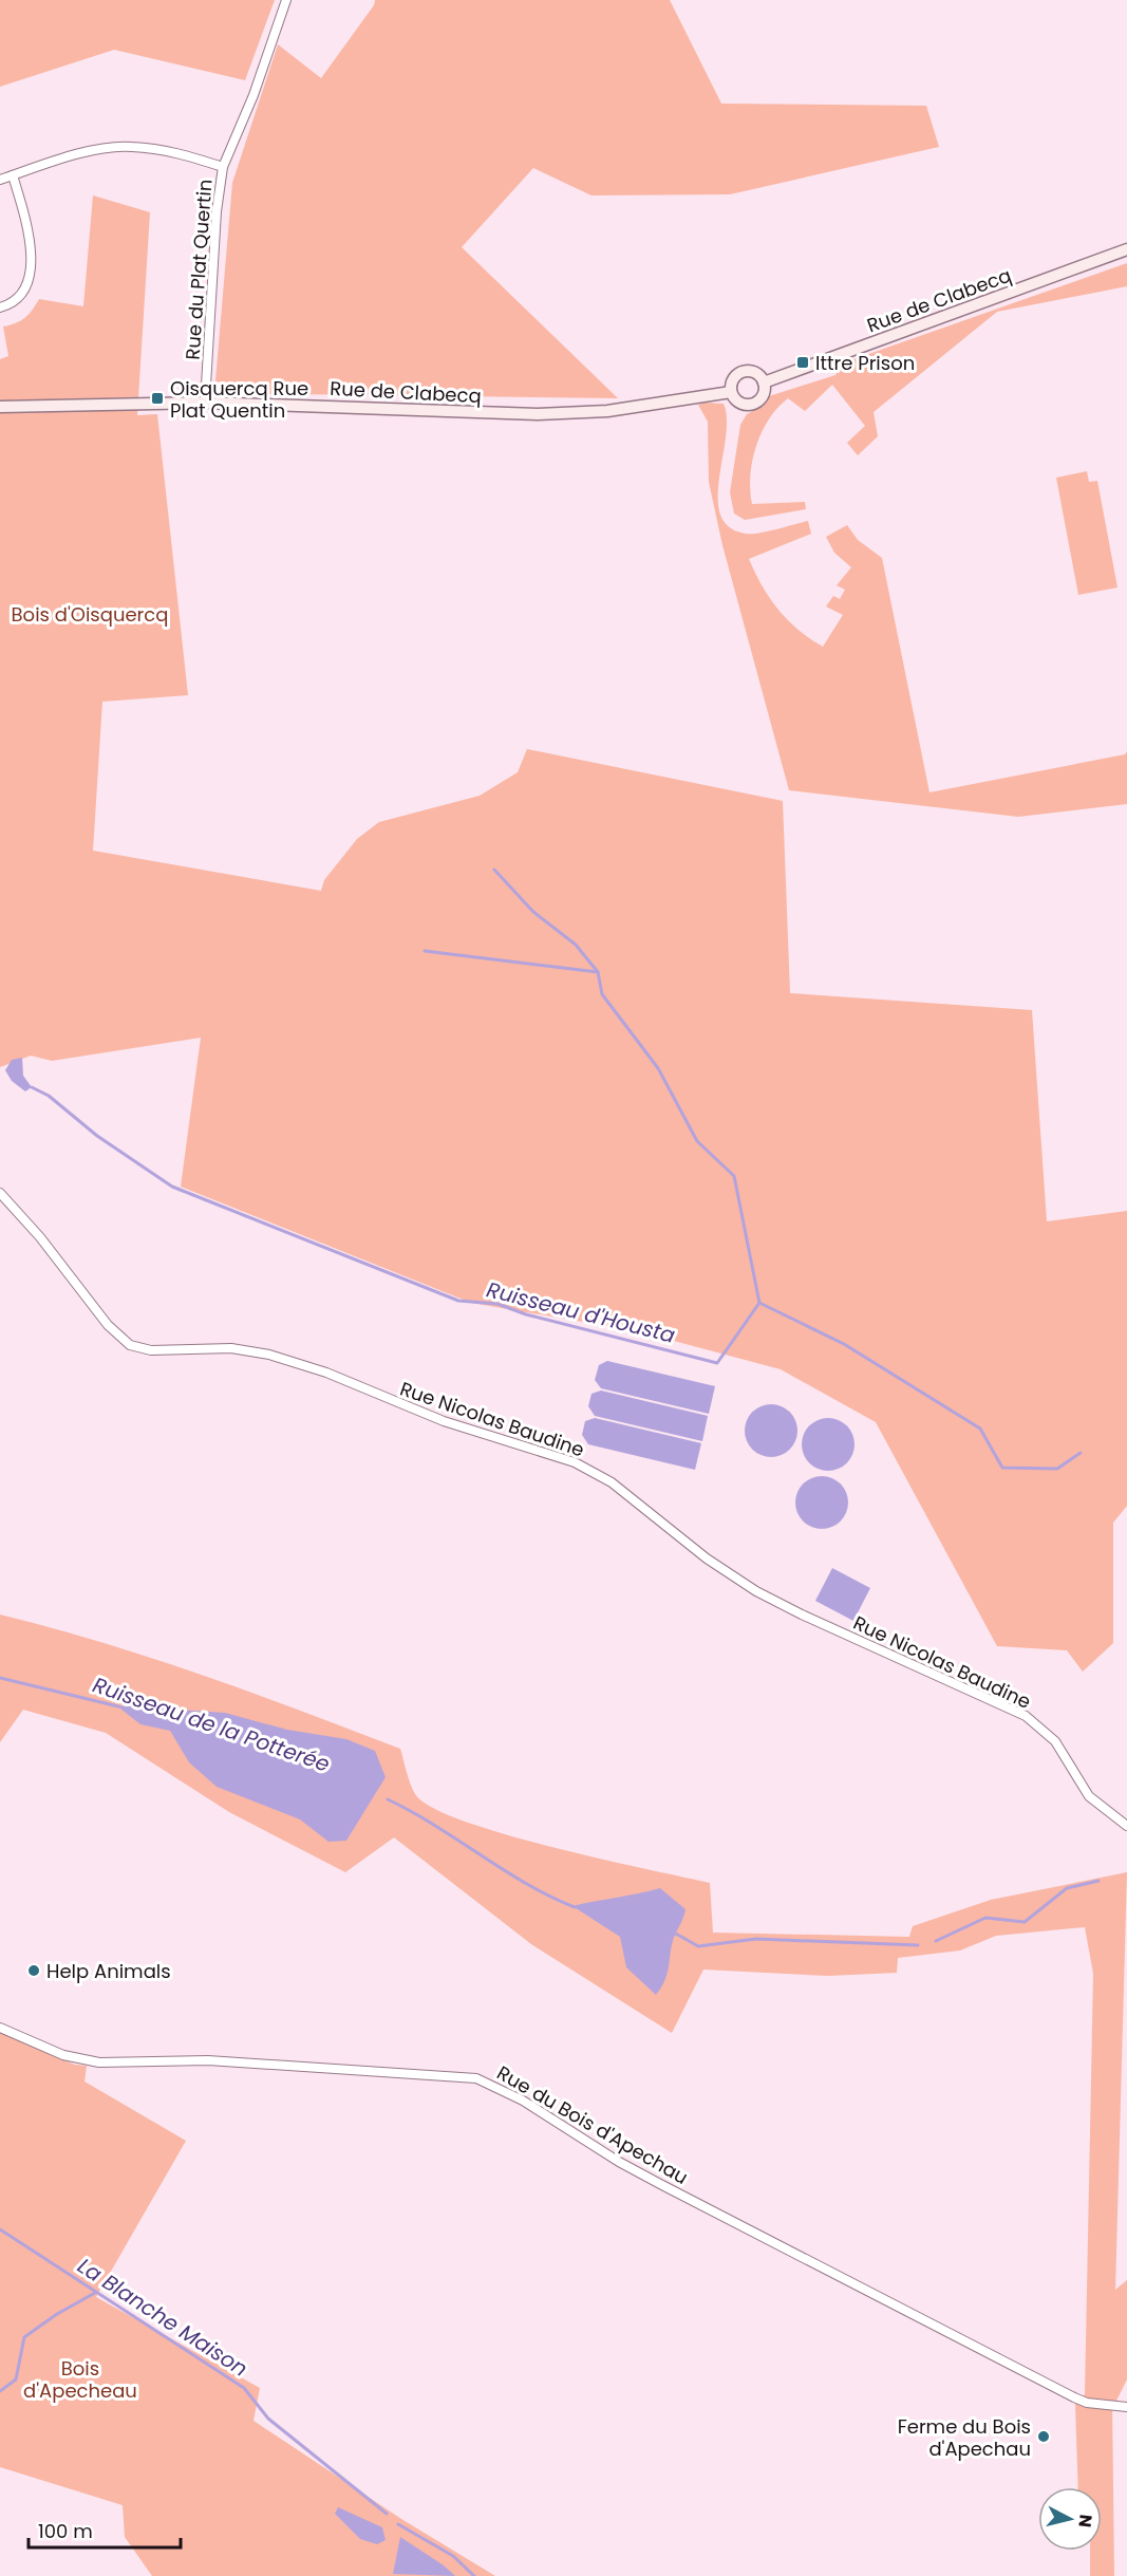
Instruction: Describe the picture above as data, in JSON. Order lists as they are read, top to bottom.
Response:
{
  "streets": {
    "street": [
      "Rue du Plat Quertin",
      "Rue de Clabecq",
      "Rue Nicolas Baudine",
      "Rue du Bois d'Apechau"
    ]
  },
  "crossings": [
    ["Rue du Plat Quertin", "Rue de Clabecq"]
  ],
  "water": ["Ruisseau d'Housta", "Ruisseau de la Potterée", "La Blanche Maison"],
  "parks": ["Bois d'Oisquercq", "Bois d'Apecheau"],
  "places": {
    "transit": ["Ittre Prison", "Oisquercq Rue Plat Quentin"],
    "other": ["Help Animals", "Ferme du Bois d'Apechau"]
  },
  "scale_bar": "100 m",
  "north": "right"
}
